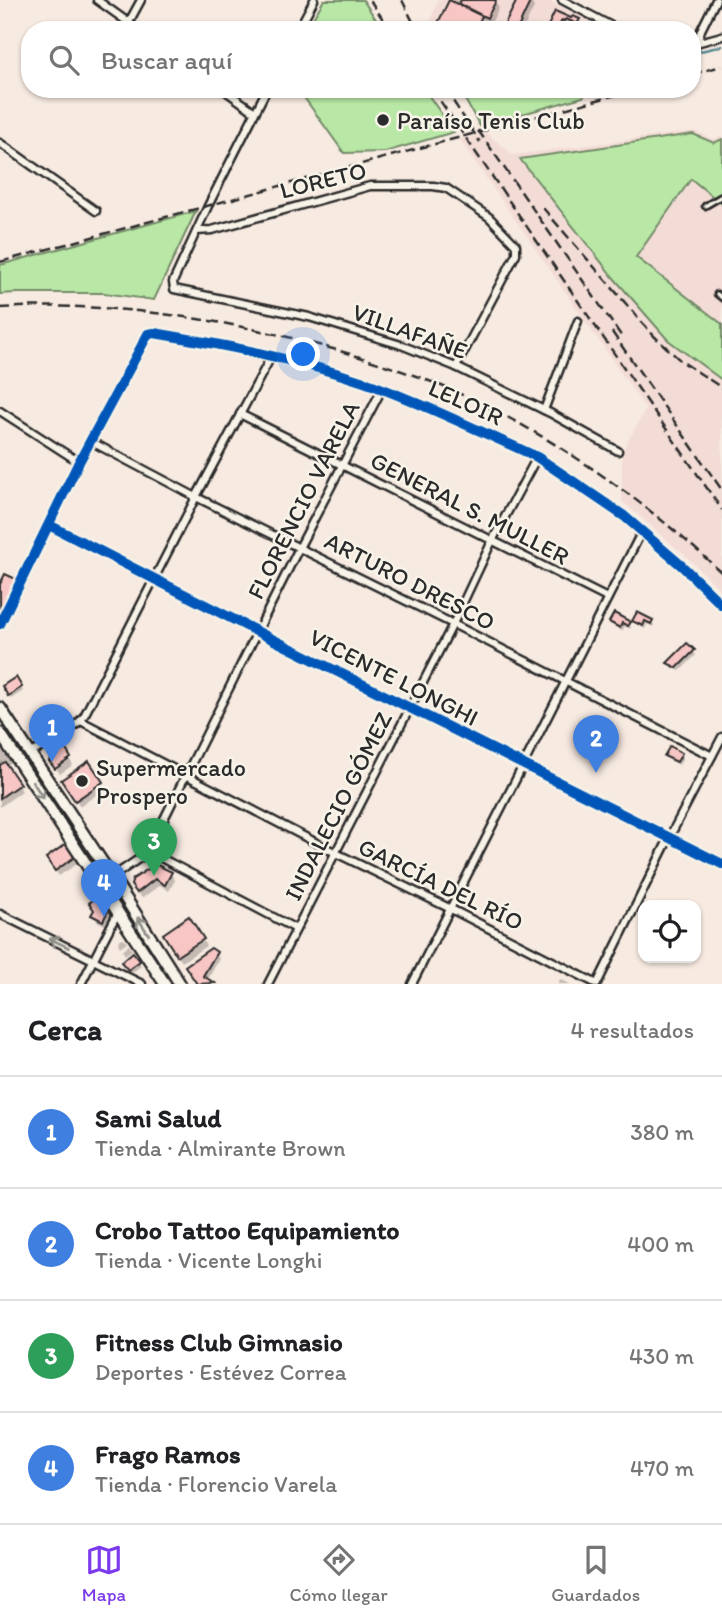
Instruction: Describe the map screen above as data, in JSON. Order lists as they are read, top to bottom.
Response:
{
  "streets": {
    "street": [
      "LORETO",
      "VILLAFAÑE",
      "LELOIR",
      "FLORENCIO VARELA",
      "GENERAL S. MULLER",
      "ARTURO DRESCO",
      "VICENTE LONGHI",
      "INDALECIO GÓMEZ",
      "GARCÍA DEL RÍO"
    ]
  },
  "crossings": [
    ["LORETO", "VILLAFAÑE"],
    ["LELOIR", "FLORENCIO VARELA"],
    ["LELOIR", "ARTURO DRESCO"],
    ["LELOIR", "INDALECIO GÓMEZ"],
    ["FLORENCIO VARELA", "GENERAL S. MULLER"],
    ["FLORENCIO VARELA", "ARTURO DRESCO"],
    ["FLORENCIO VARELA", "VICENTE LONGHI"],
    ["FLORENCIO VARELA", "GARCÍA DEL RÍO"],
    ["GENERAL S. MULLER", "INDALECIO GÓMEZ"],
    ["ARTURO DRESCO", "INDALECIO GÓMEZ"],
    ["VICENTE LONGHI", "INDALECIO GÓMEZ"],
    ["INDALECIO GÓMEZ", "GARCÍA DEL RÍO"]
  ],
  "places": ["Paraíso Tenis Club", "Supermercado Prospero"],
  "page": {
    "search": "Buscar aquí",
    "pins": [
      "1",
      "2",
      "3",
      "4"
    ],
    "heading": ["Cerca", "4 resultados"],
    "list": [
      {
        "mark": "1",
        "name": "Sami Salud",
        "note": "Tienda · Almirante Brown",
        "value": "380 m"
      },
      {
        "mark": "2",
        "name": "Crobo Tattoo Equipamiento",
        "note": "Tienda · Vicente Longhi",
        "value": "400 m"
      },
      {
        "mark": "3",
        "name": "Fitness Club Gimnasio",
        "note": "Deportes · Estévez Correa",
        "value": "430 m"
      },
      {
        "mark": "4",
        "name": "Frago Ramos",
        "note": "Tienda · Florencio Varela",
        "value": "470 m"
      }
    ],
    "nav": ["Mapa", "Cómo llegar", "Guardados"]
  }
}
